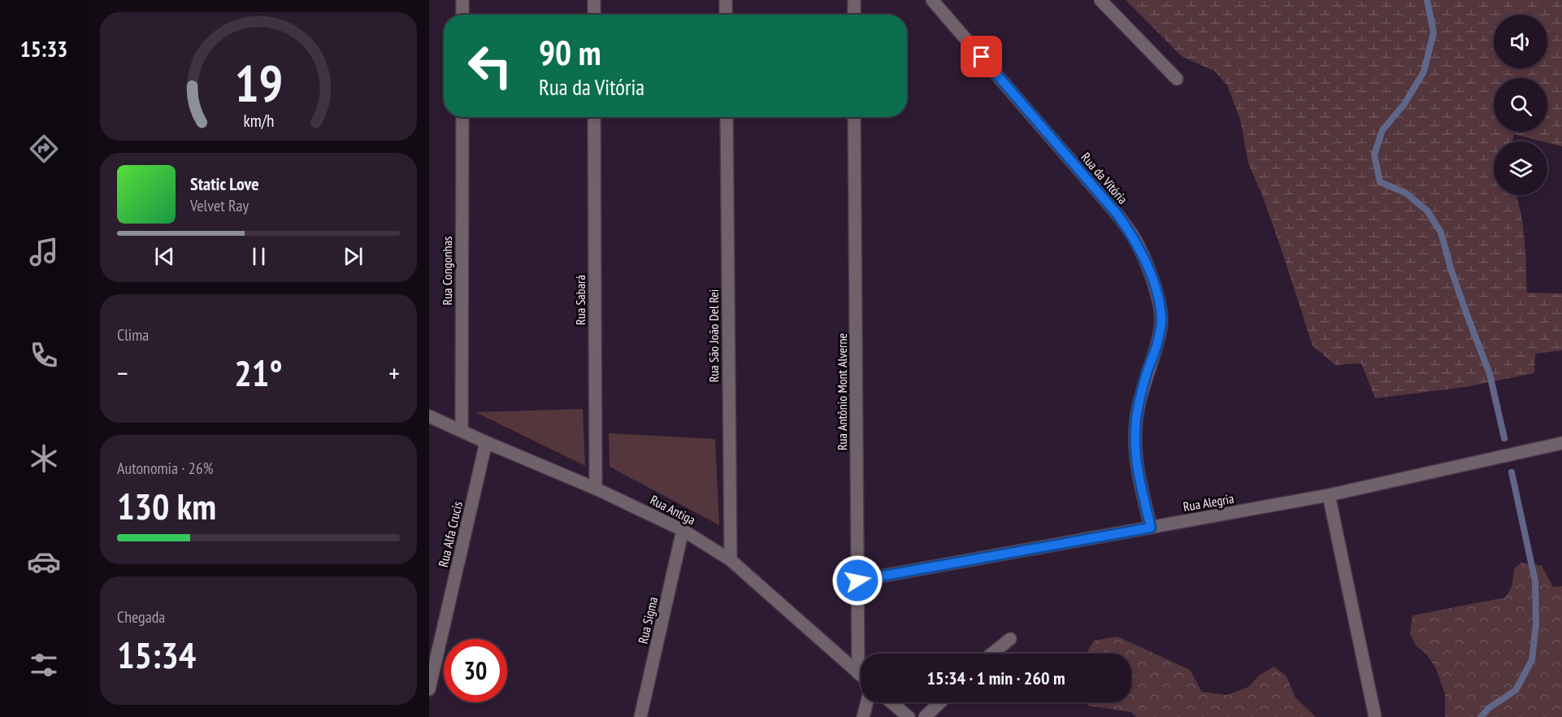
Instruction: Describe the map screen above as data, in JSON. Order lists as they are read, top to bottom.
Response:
{
  "streets": {
    "street": [
      "Rua da Vitória",
      "Rua Congonhas",
      "Rua Sabará",
      "Rua São João Del Rei",
      "Rua Antônio Mont Alverne",
      "Rua Alegria",
      "Rua Antiga",
      "Rua Alfa Crucis",
      "Rua Sigma"
    ]
  },
  "crossings": [
    ["Rua da Vitória", "Rua Alegria"],
    ["Rua Congonhas", "Rua Antiga"],
    ["Rua Sabará", "Rua Antiga"],
    ["Rua São João Del Rei", "Rua Antiga"],
    ["Rua Antônio Mont Alverne", "Rua Alegria"],
    ["Rua Antônio Mont Alverne", "Rua Antiga"],
    ["Rua Antiga", "Rua Alfa Crucis"],
    ["Rua Antiga", "Rua Sigma"]
  ],
  "page": {
    "tabs": "15:33",
    "turn": ["90 m", "Rua da Vitória"],
    "song": ["Static Love", "Velvet Ray"],
    "tile": [
      "Clima",
      ["Autonomia · 26%", "130 km"],
      ["Chegada", "15:34"]
    ],
    "heat": ["−", "21°", "+"],
    "limit": "30",
    "trip": "15:34 · 1 min · 260 m",
    "gauge": ["19", "km/h"]
  }
}
